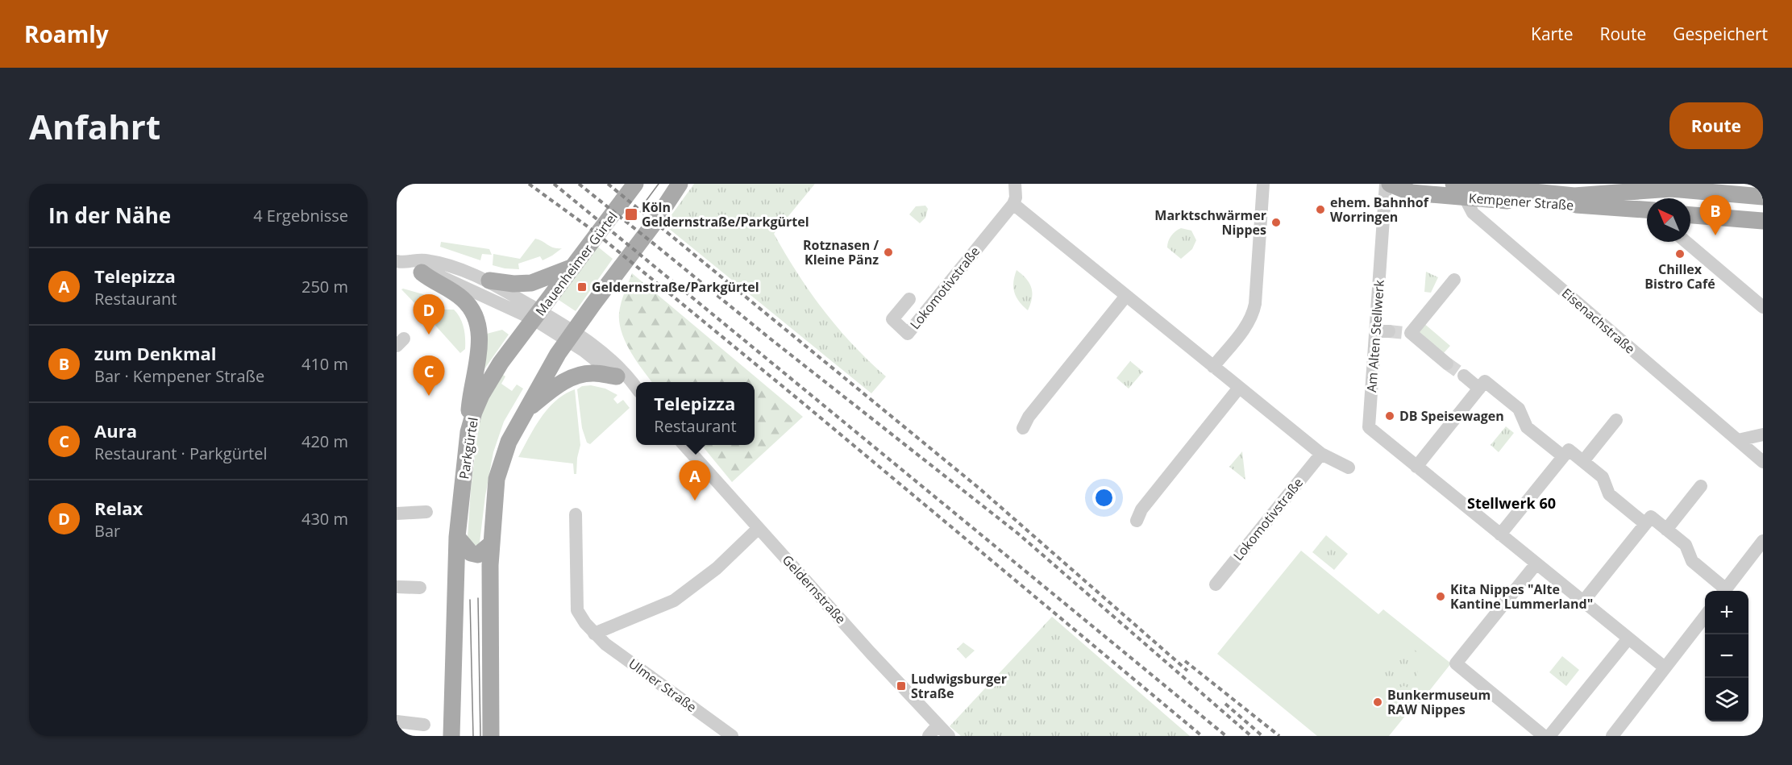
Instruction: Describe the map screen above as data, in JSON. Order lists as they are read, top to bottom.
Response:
{
  "streets": {
    "main road": ["Kempener Straße", "Mauenheimer Gürtel", "Parkgürtel"],
    "street": [
      "Lokomotivstraße",
      "Eisenachstraße",
      "Am Alten Stellwerk",
      "Geldernstraße",
      "Ulmer Straße"
    ]
  },
  "crossings": [
    ["Kempener Straße", "Eisenachstraße"],
    ["Mauenheimer Gürtel", "Parkgürtel"]
  ],
  "districts": ["Stellwerk 60"],
  "places": {
    "other": [
      "ehem. Bahnhof Worringen",
      "Marktschwärmer Nippes",
      "Rotznasen / Kleine Pänz",
      "Chillex Bistro Café",
      "DB Speisewagen",
      "Kita Nippes \"Alte Kantine Lummerland\"",
      "Bunkermuseum RAW Nippes"
    ],
    "transit": ["Köln Geldernstraße/Parkgürtel", "Geldernstraße/Parkgürtel", "Ludwigsburger Straße"]
  },
  "north": "top left",
  "page": {
    "header": "Roamly",
    "nav": ["Karte", "Route", "Gespeichert"],
    "buttons": "Route",
    "title": "Anfahrt",
    "heading": ["In der Nähe", "4 Ergebnisse"],
    "pins": [
      "B",
      "D",
      "C",
      "A"
    ],
    "list": [
      {
        "mark": "A",
        "name": "Telepizza",
        "note": "Restaurant",
        "value": "250 m"
      },
      {
        "mark": "B",
        "name": "zum Denkmal",
        "note": "Bar · Kempener Straße",
        "value": "410 m"
      },
      {
        "mark": "C",
        "name": "Aura",
        "note": "Restaurant · Parkgürtel",
        "value": "420 m"
      },
      {
        "mark": "D",
        "name": "Relax",
        "note": "Bar",
        "value": "430 m"
      }
    ],
    "popup": ["Telepizza", "Restaurant"],
    "map_buttons": ["+", "−"]
  }
}
